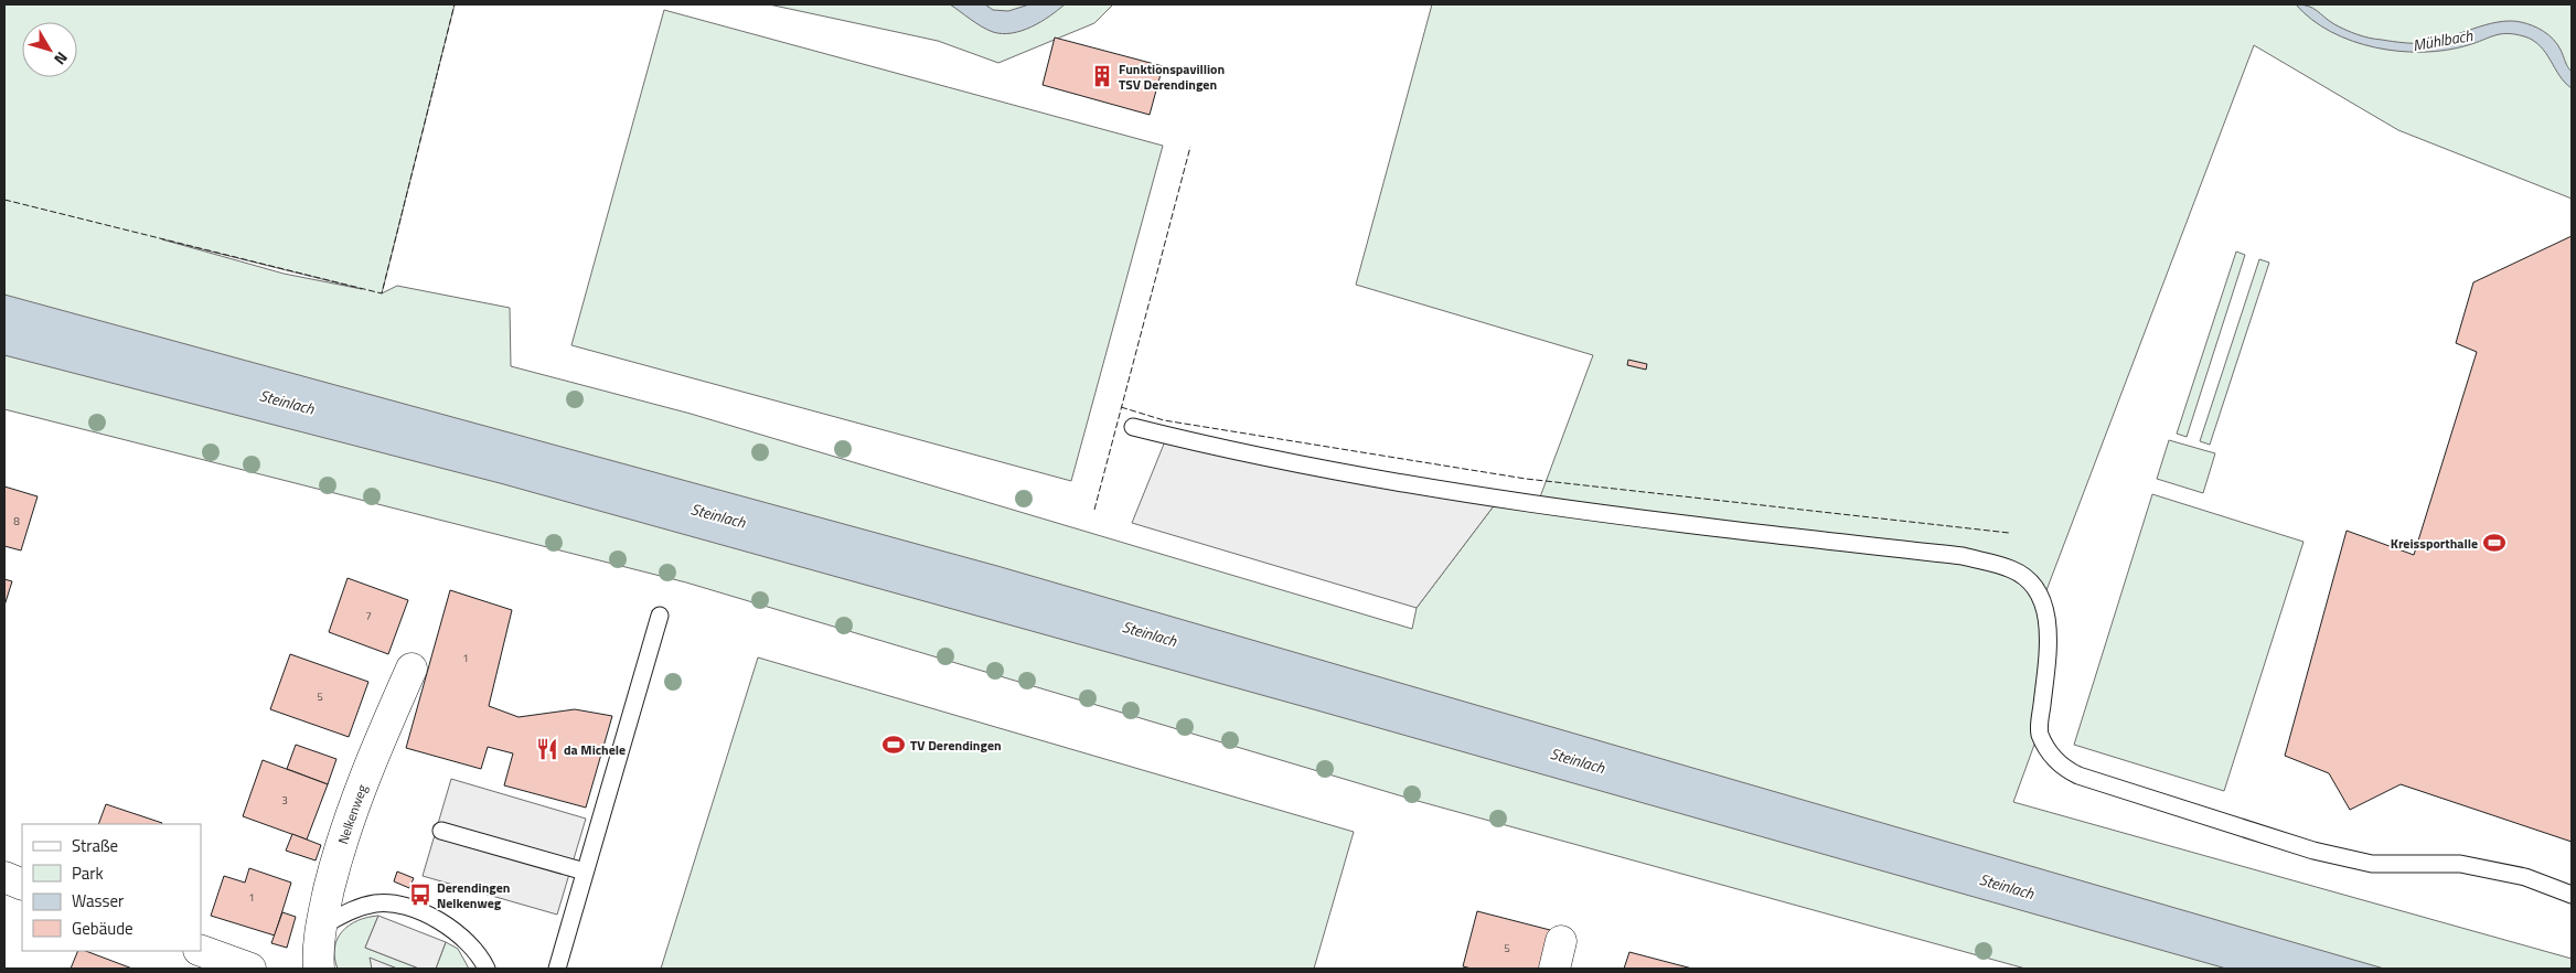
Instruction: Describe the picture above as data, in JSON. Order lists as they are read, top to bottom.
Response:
{
  "streets": {
    "street": ["Nelkenweg"]
  },
  "water": ["Mühlbach", "Steinlach"],
  "places": {
    "building": ["Funktionspavillion TSV Derendingen"],
    "sports": ["Kreissporthalle", "TV Derendingen"],
    "restaurant": ["da Michele"],
    "bus stop": ["Derendingen Nelkenweg"]
  },
  "house_numbers": [
    "8",
    "7",
    "1",
    "5",
    "3",
    "1",
    "5"
  ],
  "legend": [
    "Straße",
    "Park",
    "Wasser",
    "Gebäude"
  ],
  "north": "bottom right"
}
